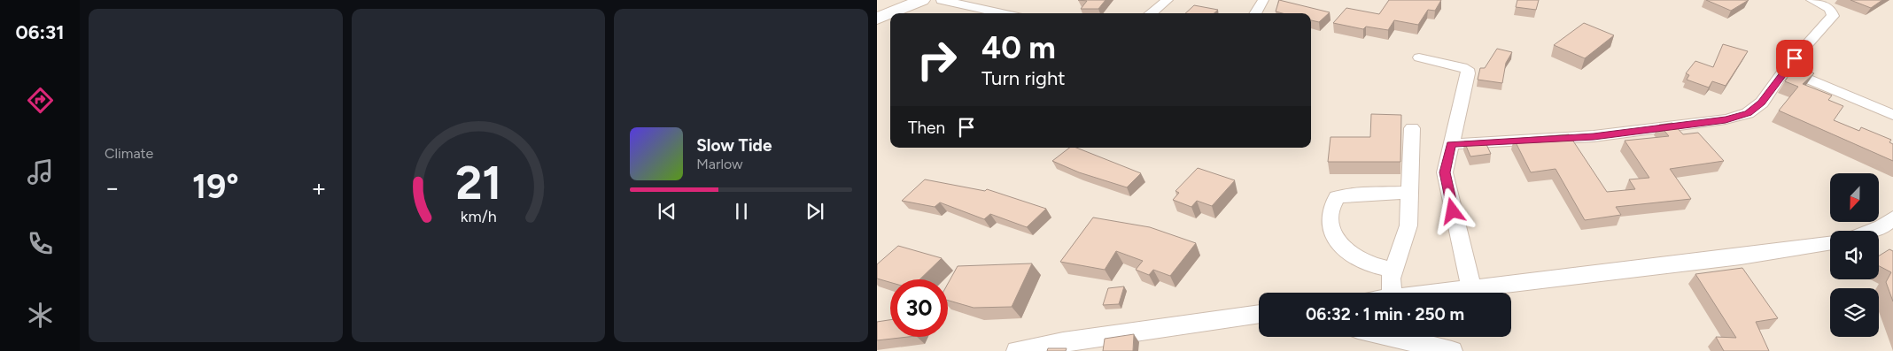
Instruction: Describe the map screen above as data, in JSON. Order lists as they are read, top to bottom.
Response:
{
  "north": "bottom",
  "page": {
    "tabs": "06:31",
    "tile": "Climate",
    "turn": ["40 m", "Turn right"],
    "then": "Then",
    "song": ["Slow Tide", "Marlow"],
    "heat": ["−", "19°", "+"],
    "limit": "30",
    "trip": "06:32 · 1 min · 250 m",
    "gauge": ["21", "km/h"]
  }
}
